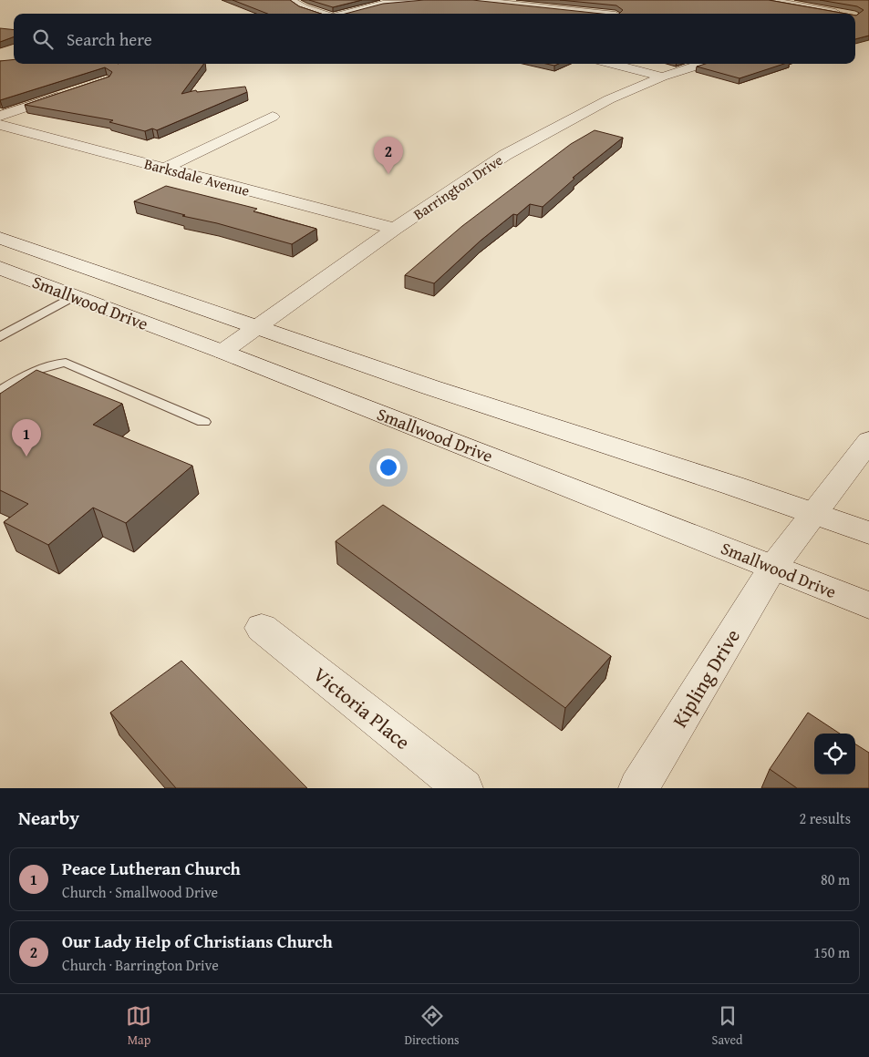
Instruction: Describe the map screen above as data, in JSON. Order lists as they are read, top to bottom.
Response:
{
  "streets": {
    "street": [
      "Barksdale Avenue",
      "Barrington Drive",
      "Smallwood Drive",
      "Kipling Drive",
      "Victoria Place"
    ]
  },
  "crossings": [
    ["Barksdale Avenue", "Barrington Drive"],
    ["Barrington Drive", "Smallwood Drive"],
    ["Smallwood Drive", "Kipling Drive"]
  ],
  "page": {
    "search": "Search here",
    "pins": ["2", "1"],
    "heading": ["Nearby", "2 results"],
    "list": [
      {
        "mark": "1",
        "name": "Peace Lutheran Church",
        "note": "Church · Smallwood Drive",
        "value": "80 m"
      },
      {
        "mark": "2",
        "name": "Our Lady Help of Christians Church",
        "note": "Church · Barrington Drive",
        "value": "150 m"
      }
    ],
    "nav": ["Map", "Directions", "Saved"]
  }
}
